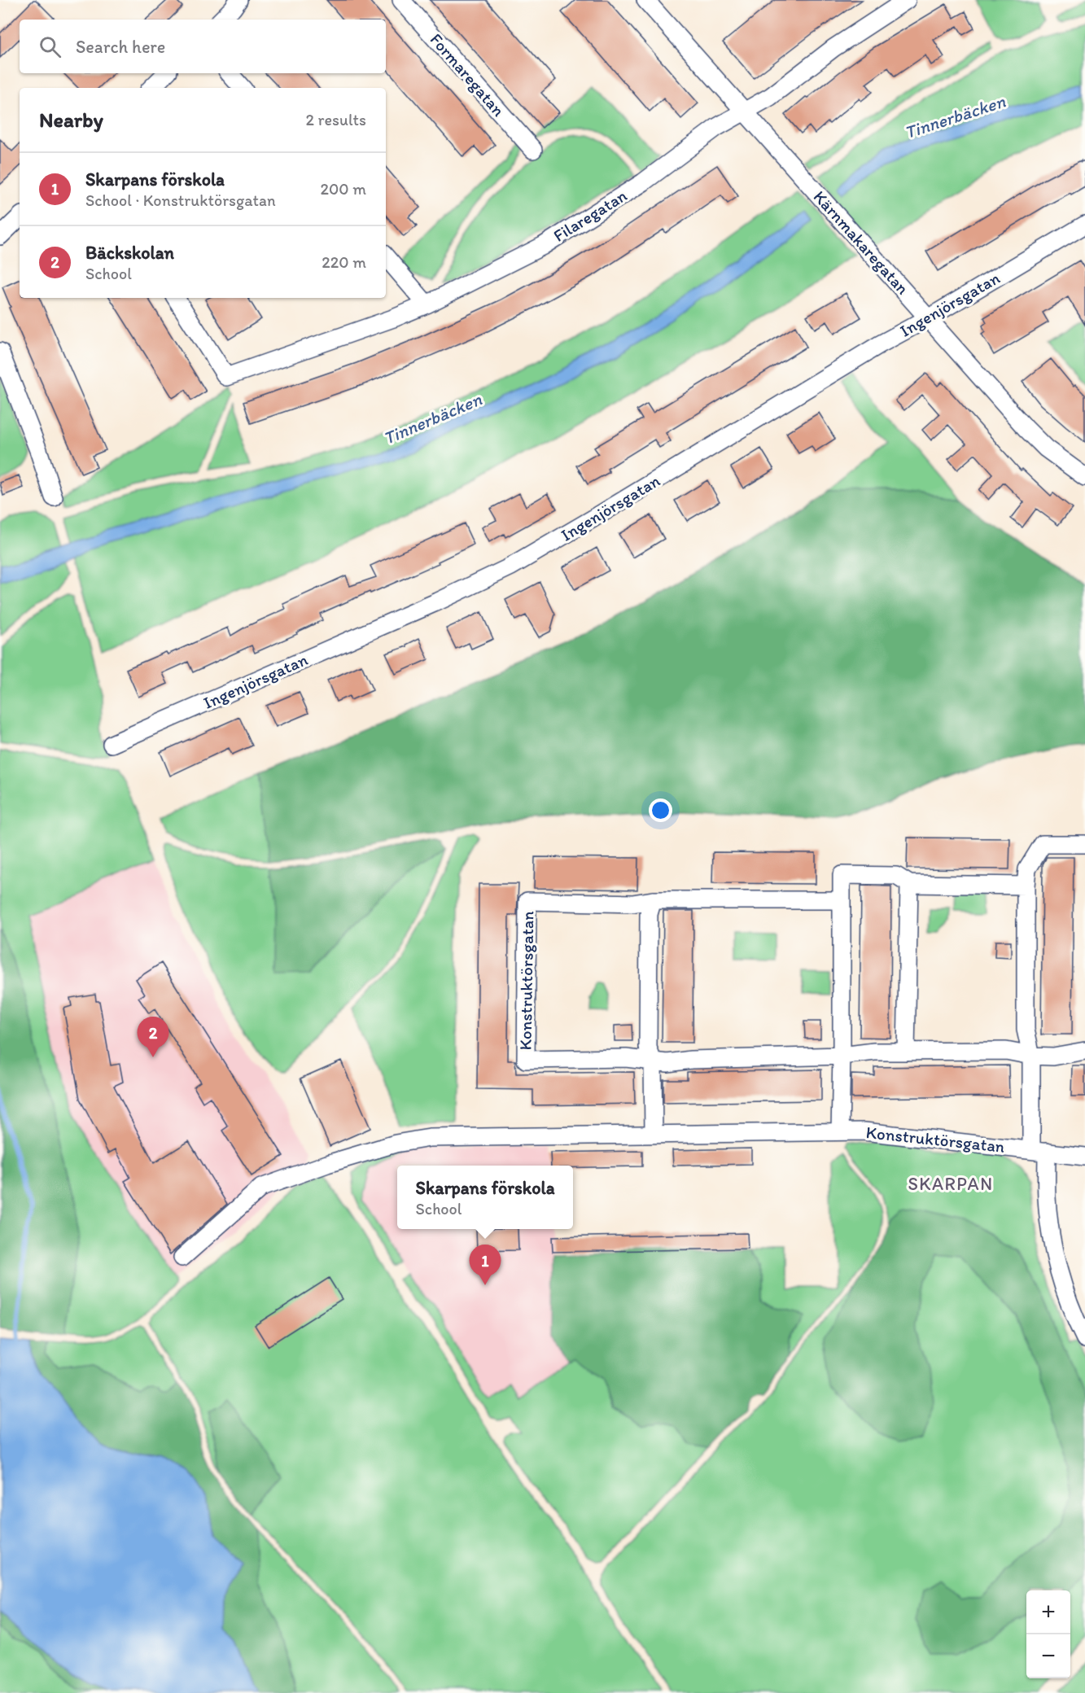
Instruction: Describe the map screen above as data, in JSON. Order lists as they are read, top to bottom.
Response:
{
  "streets": {
    "street": [
      "Formaregatan",
      "Filaregatan",
      "Kärnmakaregatan",
      "Ingenjörsgatan",
      "Konstruktörsgatan"
    ]
  },
  "crossings": [
    ["Filaregatan", "Kärnmakaregatan"],
    ["Kärnmakaregatan", "Ingenjörsgatan"]
  ],
  "districts": ["SKARPAN"],
  "water": ["Tinnerbäcken"],
  "page": {
    "search": "Search here",
    "heading": ["Nearby", "2 results"],
    "list": [
      {
        "mark": "1",
        "name": "Skarpans förskola",
        "note": "School · Konstruktörsgatan",
        "value": "200 m"
      },
      {
        "mark": "2",
        "name": "Bäckskolan",
        "note": "School",
        "value": "220 m"
      }
    ],
    "pins": ["2", "1"],
    "popup": ["Skarpans förskola", "School"],
    "map_buttons": ["+", "−"]
  }
}
